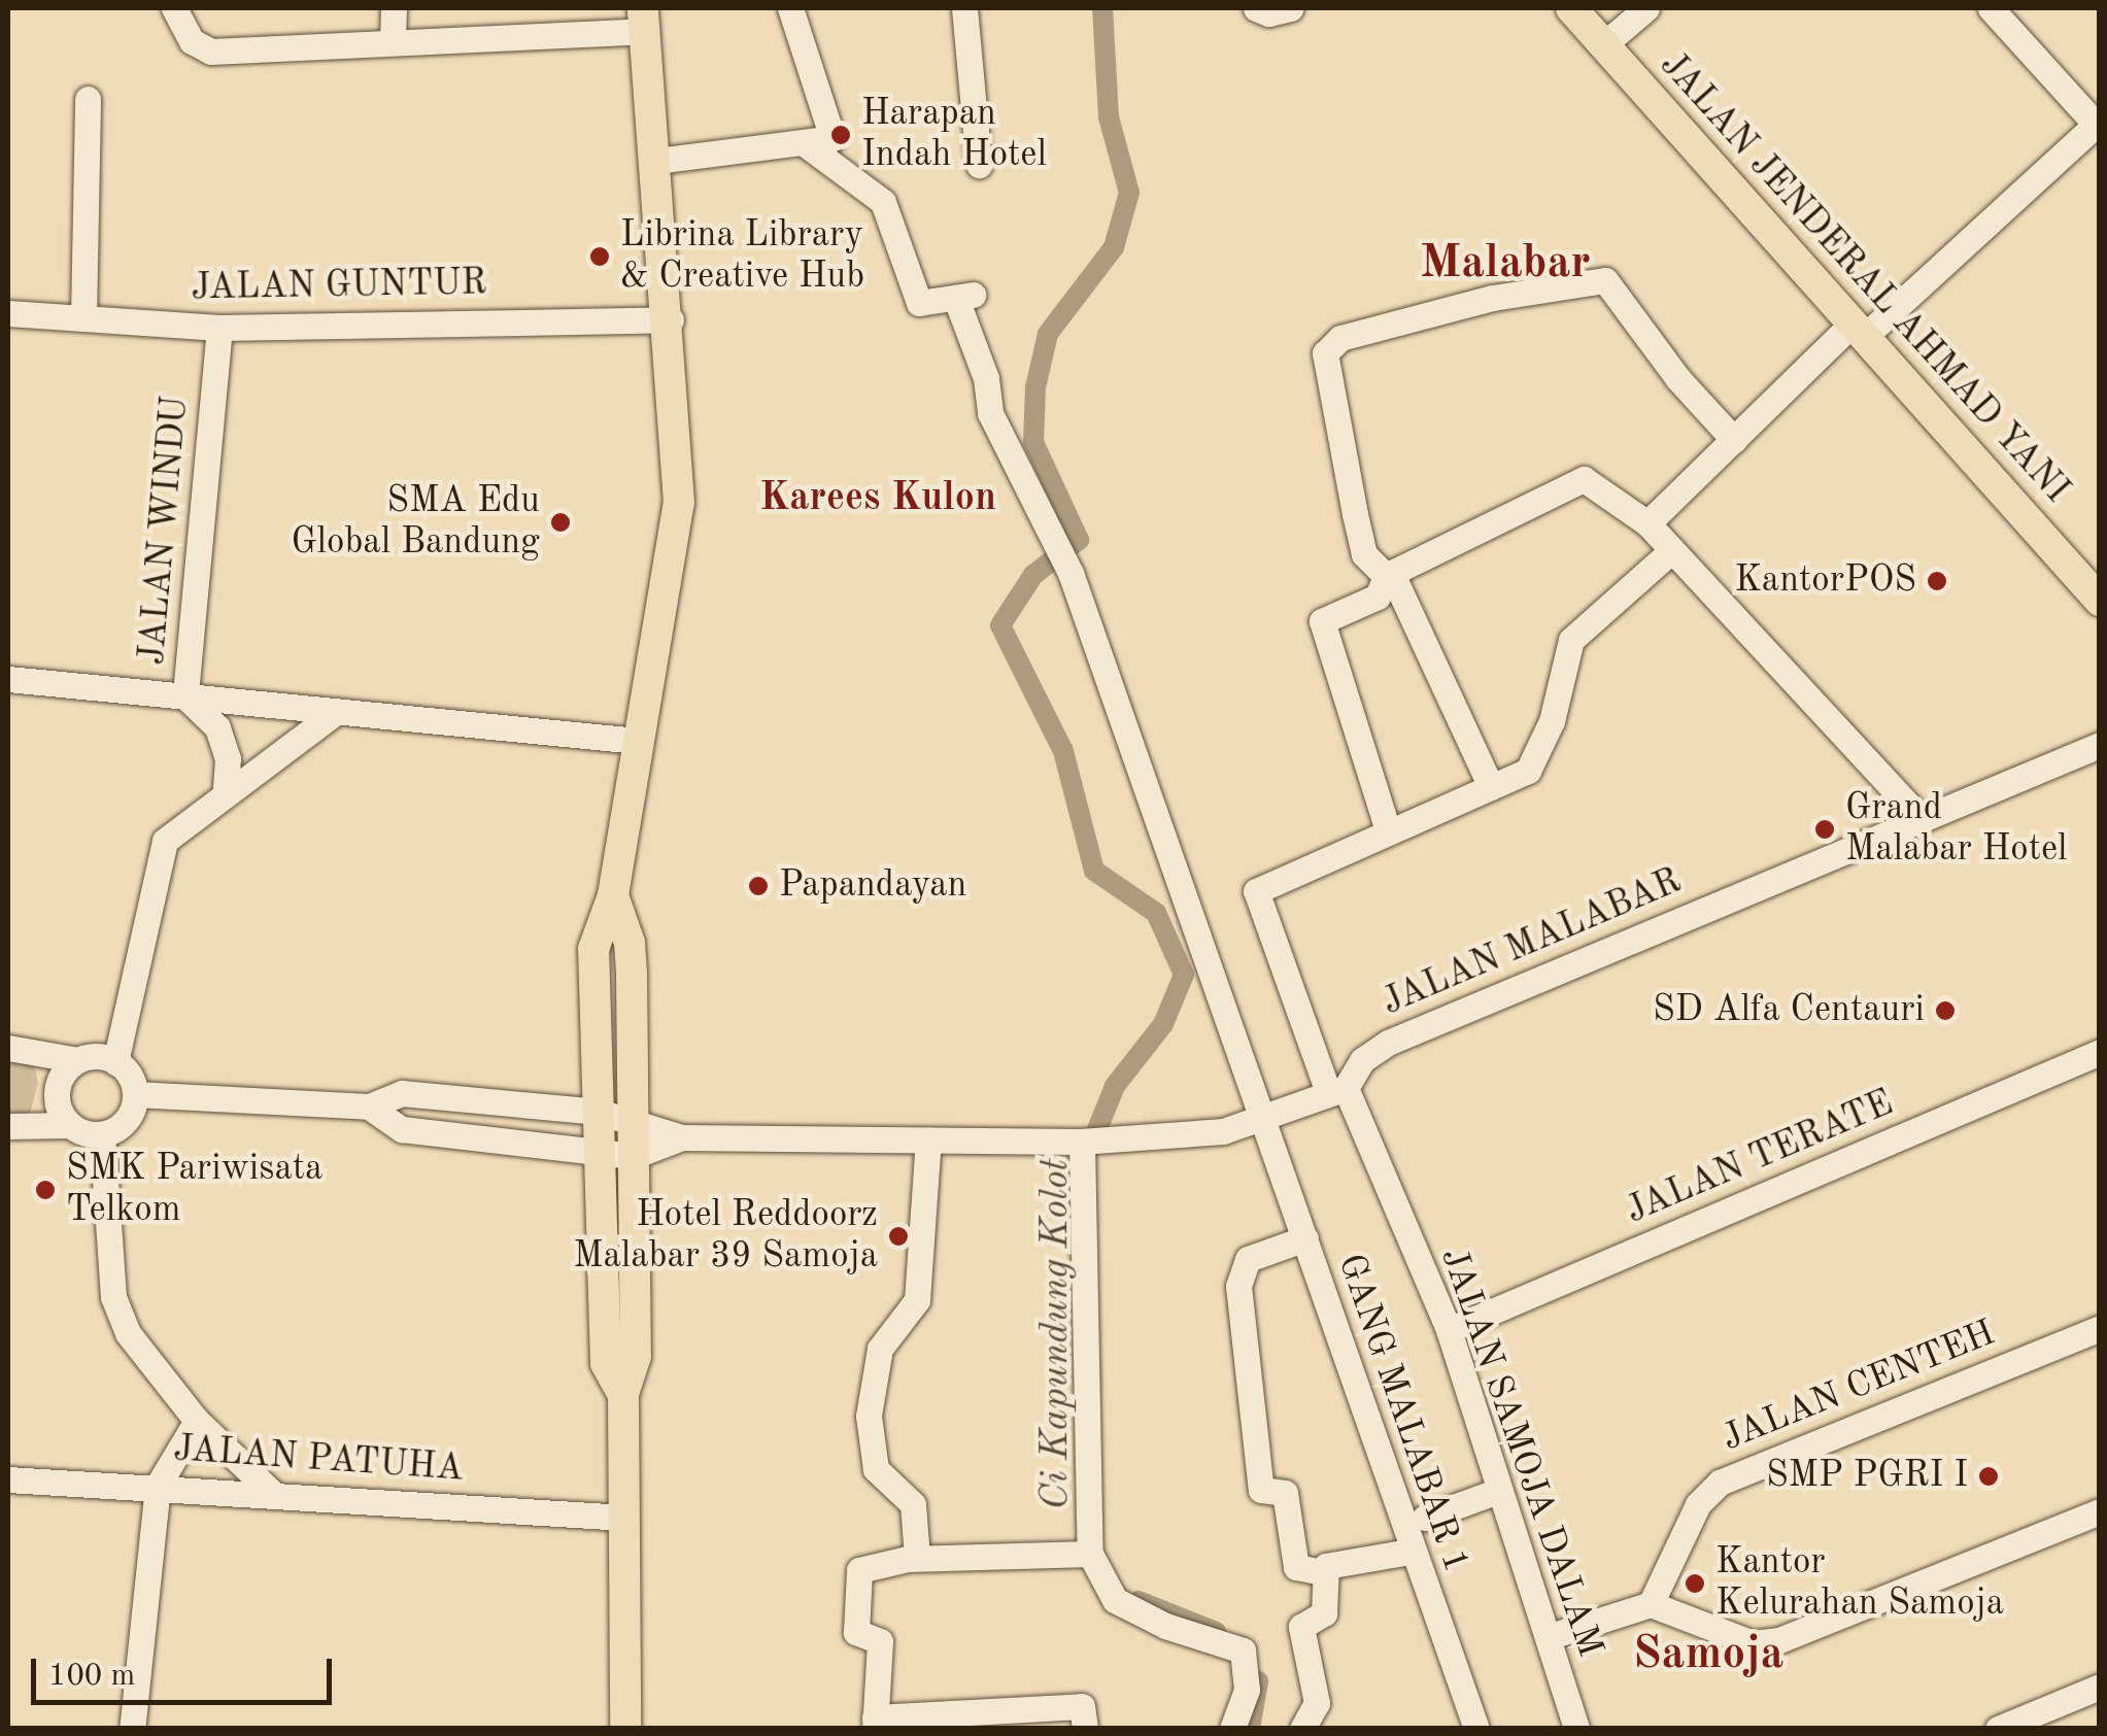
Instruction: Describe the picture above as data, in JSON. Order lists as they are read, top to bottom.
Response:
{
  "streets": {
    "main road": ["JALAN JENDERAL AHMAD YANI"],
    "street": [
      "JALAN GUNTUR",
      "JALAN WINDU",
      "JALAN MALABAR",
      "JALAN TERATE",
      "JALAN CENTEH",
      "GANG MALABAR 1",
      "JALAN SAMOJA DALAM",
      "JALAN PATUHA"
    ]
  },
  "crossings": [
    ["JALAN GUNTUR", "JALAN WINDU"],
    ["JALAN MALABAR", "GANG MALABAR 1"],
    ["JALAN MALABAR", "JALAN SAMOJA DALAM"],
    ["JALAN TERATE", "JALAN SAMOJA DALAM"]
  ],
  "districts": ["Malabar", "Karees Kulon", "Samoja"],
  "water": ["Ci Kapundung Kolot"],
  "places": [
    "Harapan Indah Hotel",
    "Librina Library & Creative Hub",
    "SMA Edu Global Bandung",
    "KantorPOS",
    "Grand Malabar Hotel",
    "Papandayan",
    "SD Alfa Centauri",
    "SMK Pariwisata Telkom",
    "Hotel Reddoorz Malabar 39 Samoja",
    "SMP PGRI I",
    "Kantor Kelurahan Samoja"
  ],
  "scale_bar": "100 m"
}
